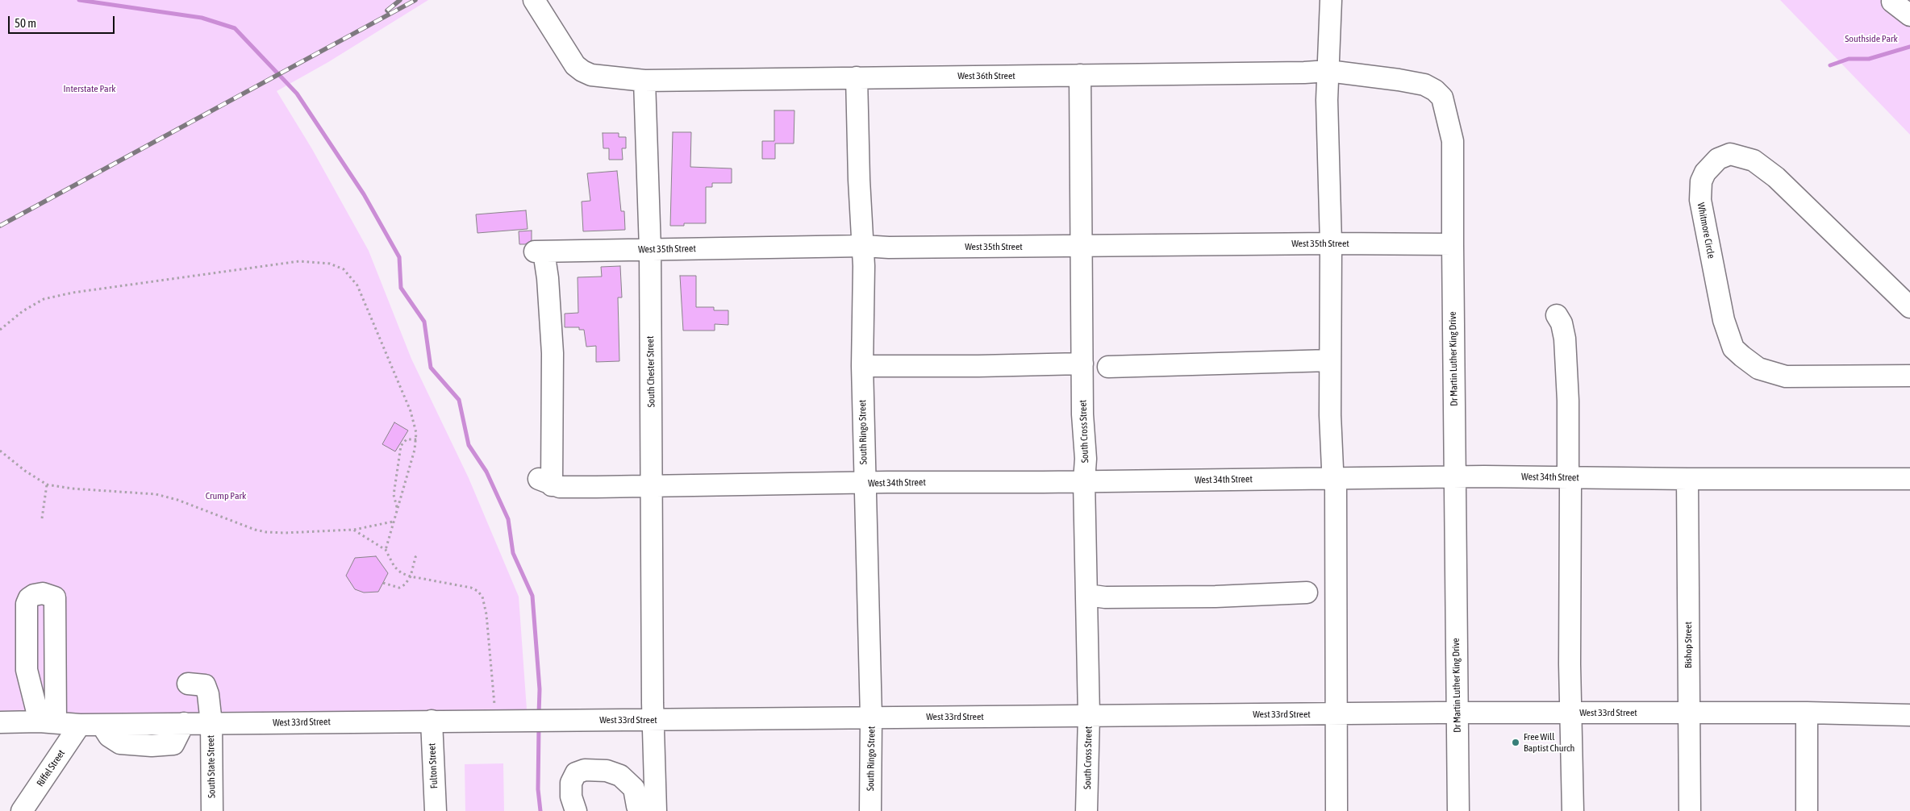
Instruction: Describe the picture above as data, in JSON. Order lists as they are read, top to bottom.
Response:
{
  "streets": {
    "street": [
      "West 36th Street",
      "Whitmore Circle",
      "West 35th Street",
      "Dr Martin Luther King Drive",
      "South Chester Street",
      "South Cross Street",
      "South Ringo Street",
      "West 34th Street",
      "Bishop Street",
      "West 33rd Street",
      "Fulton Street",
      "South State Street",
      "Riffel Street"
    ]
  },
  "crossings": [
    ["West 36th Street", "Dr Martin Luther King Drive"],
    ["West 36th Street", "South Chester Street"],
    ["West 36th Street", "South Cross Street"],
    ["West 36th Street", "South Ringo Street"],
    ["West 35th Street", "Dr Martin Luther King Drive"],
    ["West 35th Street", "South Chester Street"],
    ["West 35th Street", "South Cross Street"],
    ["West 35th Street", "South Ringo Street"],
    ["West 35th Street", "West 34th Street"],
    ["Dr Martin Luther King Drive", "West 34th Street"],
    ["Dr Martin Luther King Drive", "West 33rd Street"],
    ["South Chester Street", "West 34th Street"],
    ["South Chester Street", "West 33rd Street"],
    ["South Cross Street", "West 34th Street"],
    ["South Cross Street", "West 33rd Street"],
    ["South Ringo Street", "West 34th Street"],
    ["South Ringo Street", "West 33rd Street"],
    ["West 34th Street", "Bishop Street"],
    ["Bishop Street", "West 33rd Street"],
    ["West 33rd Street", "Fulton Street"],
    ["West 33rd Street", "South State Street"],
    ["West 33rd Street", "Riffel Street"]
  ],
  "parks": ["Southside Park", "Interstate Park", "Crump Park"],
  "places": ["Free Will Baptist Church"],
  "scale_bar": "50 m"
}
